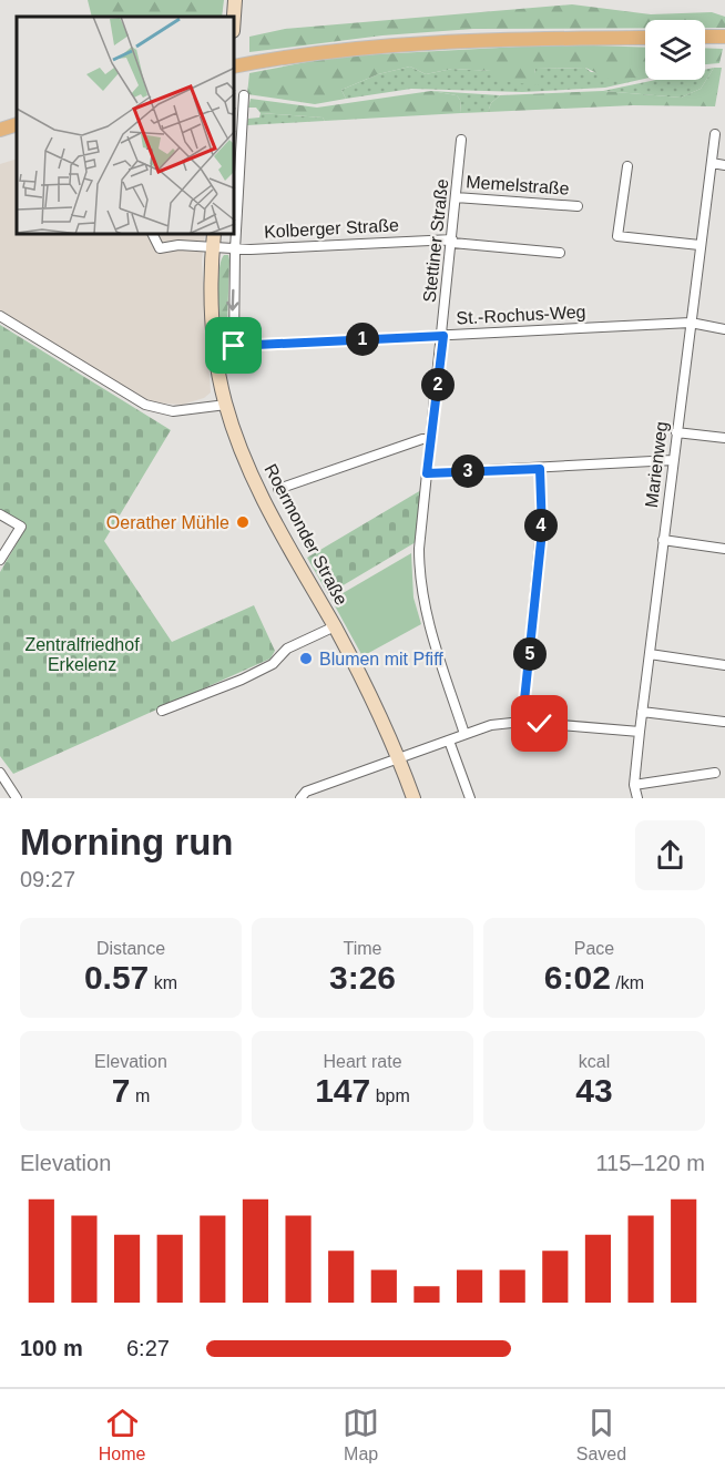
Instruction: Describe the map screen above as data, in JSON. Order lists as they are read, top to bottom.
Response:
{
  "streets": {
    "main road": ["Roermonder Straße"],
    "street": [
      "Memelstraße",
      "Kolberger Straße",
      "Stettiner Straße",
      "St.-Rochus-Weg",
      "Marienweg"
    ]
  },
  "crossings": [
    ["Memelstraße", "Stettiner Straße"],
    ["Kolberger Straße", "Stettiner Straße"],
    ["Kolberger Straße", "St.-Rochus-Weg"],
    ["Kolberger Straße", "Roermonder Straße"],
    ["Stettiner Straße", "St.-Rochus-Weg"],
    ["St.-Rochus-Weg", "Marienweg"]
  ],
  "parks": ["Zentralfriedhof Erkelenz"],
  "places": ["Oerather Mühle", "Blumen mit Pfiff"],
  "page": {
    "pins": [
      "1",
      "2",
      "3",
      "4",
      "5"
    ],
    "heading": ["Morning run", "09:27"],
    "stats": [
      ["Distance", "0.57 km"],
      ["Time", "3:26"],
      ["Pace", "6:02 /km"],
      ["Elevation", "7 m"],
      ["Heart rate", "147 bpm"],
      ["kcal", "43"]
    ],
    "chart": ["Elevation", "115–120 m"],
    "list": [
      {
        "name": "100 m",
        "note": "6:27"
      }
    ],
    "tabs": ["Home", "Map", "Saved"]
  }
}
